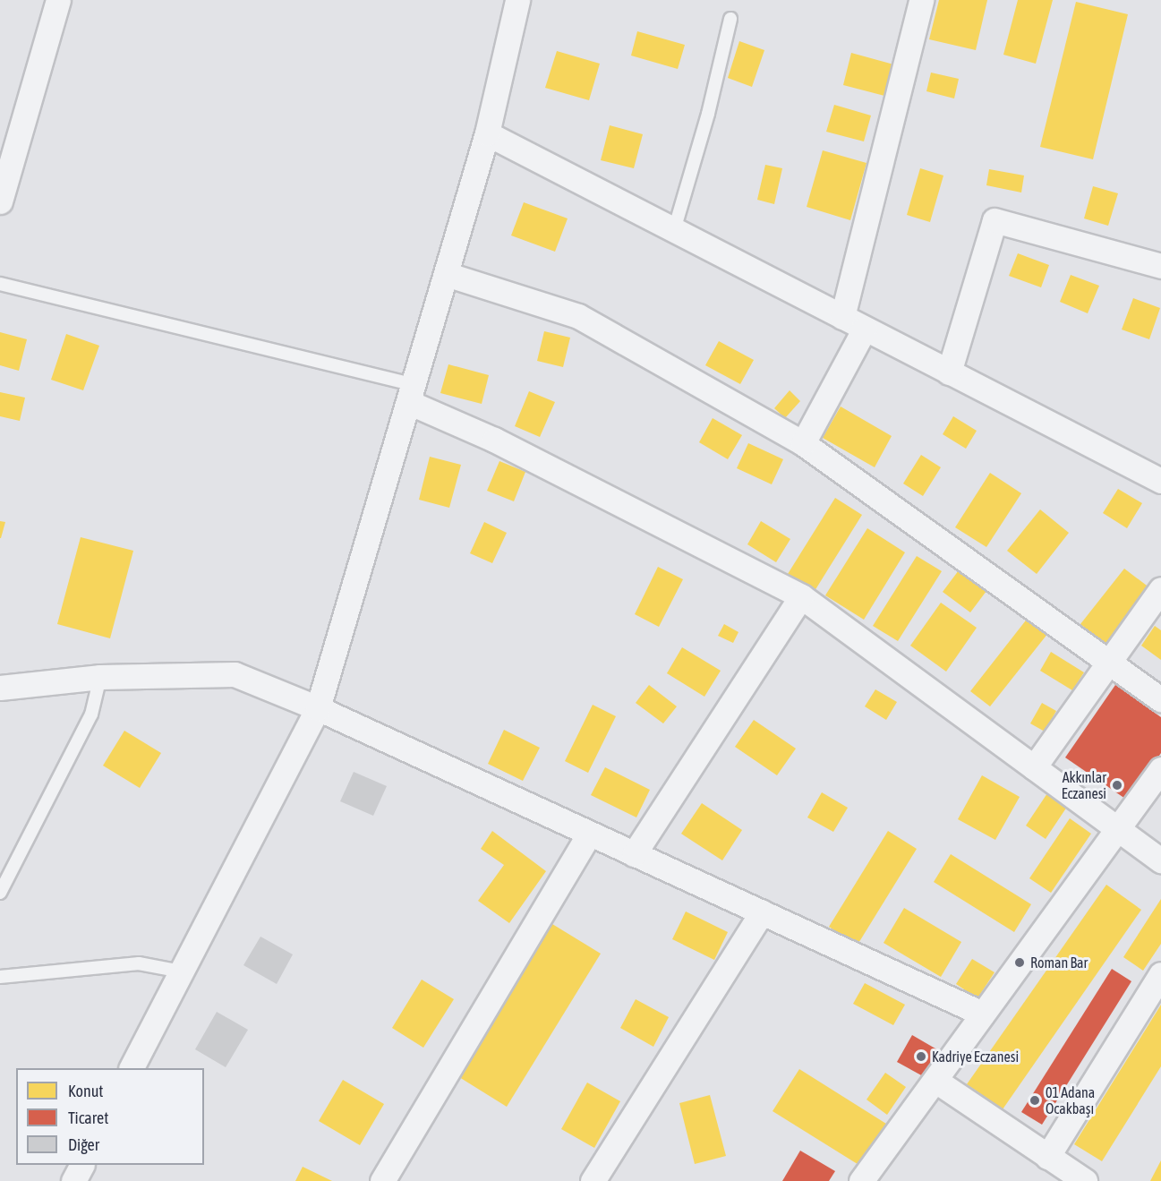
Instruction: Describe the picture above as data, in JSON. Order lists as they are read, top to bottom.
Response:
{
  "places": [
    "Akkınlar Eczanesi",
    "Roman Bar",
    "Kadriye Eczanesi",
    "01 Adana Ocakbaşı"
  ],
  "legend": ["Konut", "Ticaret", "Diğer"]
}
